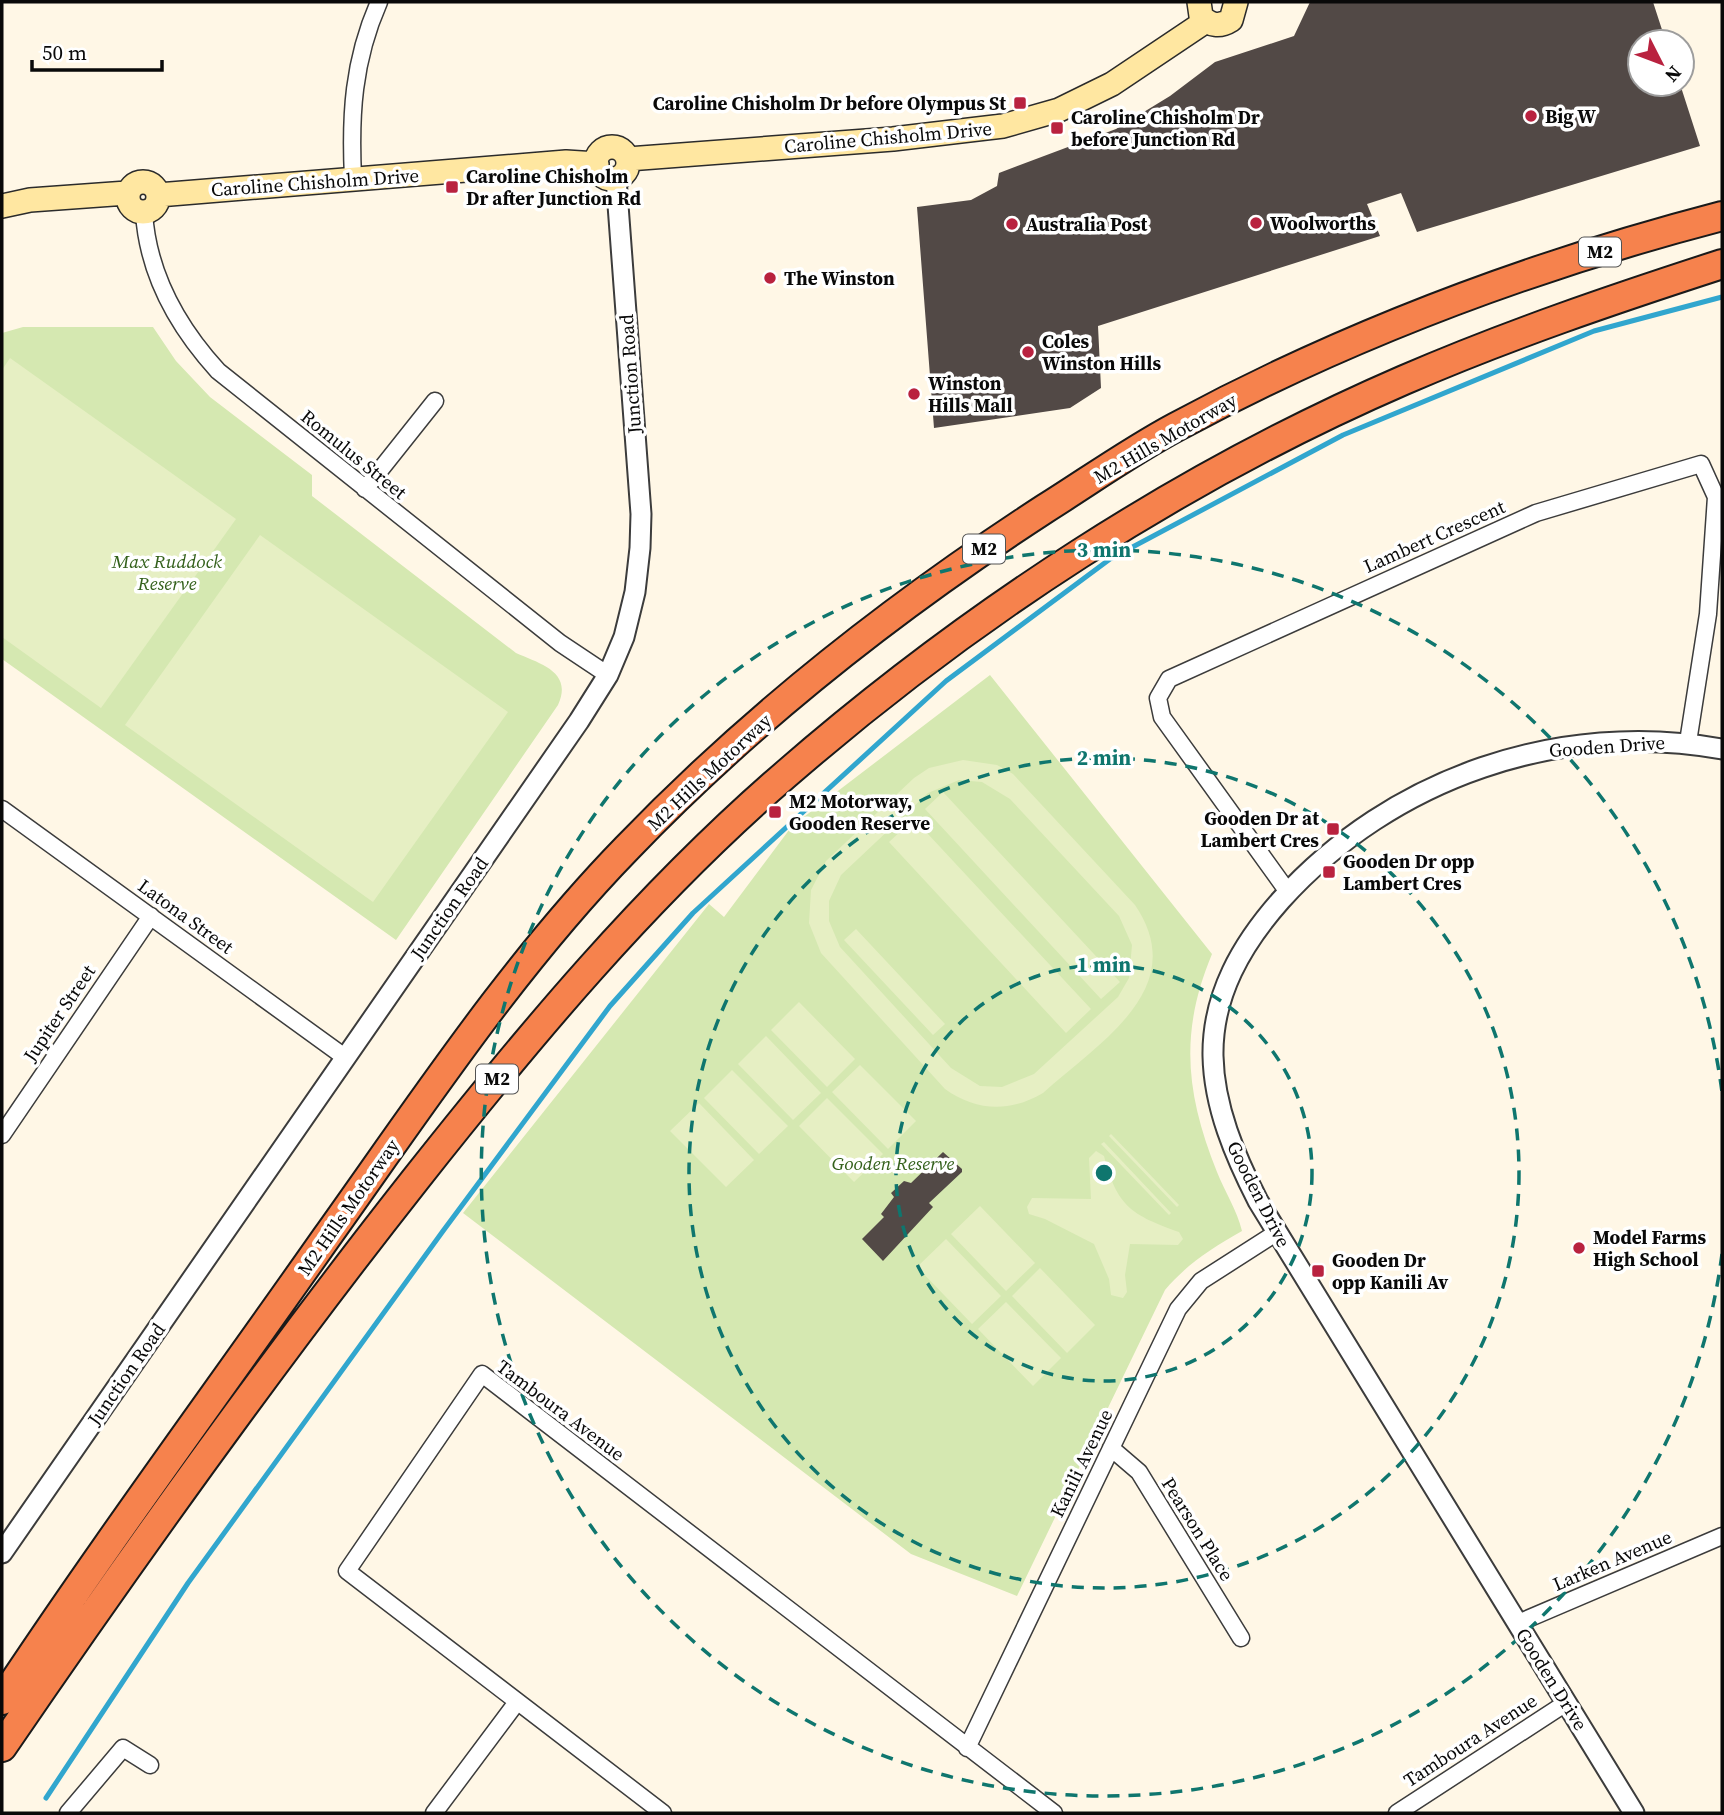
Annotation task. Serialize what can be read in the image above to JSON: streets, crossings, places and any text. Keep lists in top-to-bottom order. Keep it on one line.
{"streets":{"highway":["M2","M2 Hills Motorway"],"main road":["Caroline Chisholm Drive"],"street":["Junction Road","Romulus Street","Lambert Crescent","Gooden Drive","Latona Street","Jupiter Street","Tamboura Avenue","Kanili Avenue","Pearson Place","Larken Avenue"]},"crossings":[["Caroline Chisholm Drive","Junction Road"],["Caroline Chisholm Drive","Romulus Street"],["Junction Road","Romulus Street"],["Junction Road","Latona Street"],["Lambert Crescent","Gooden Drive"],["Gooden Drive","Tamboura Avenue"],["Gooden Drive","Kanili Avenue"],["Gooden Drive","Larken Avenue"],["Latona Street","Jupiter Street"],["Tamboura Avenue","Kanili Avenue"],["Kanili Avenue","Pearson Place"]],"parks":["Max Ruddock Reserve","Gooden Reserve"],"places":{"transit":["Caroline Chisholm Dr before Olympus St","Caroline Chisholm Dr before Junction Rd","Caroline Chisholm Dr after Junction Rd","M2 Motorway, Gooden Reserve","Gooden Dr at Lambert Cres","Gooden Dr opp Lambert Cres","Gooden Dr opp Kanili Av"],"other":["Big W","Woolworths","Australia Post","The Winston","Coles Winston Hills","Winston Hills Mall","Model Farms High School"]},"scale_bar":"50 m","north":"bottom right","rings":["3 min","2 min","1 min"]}
